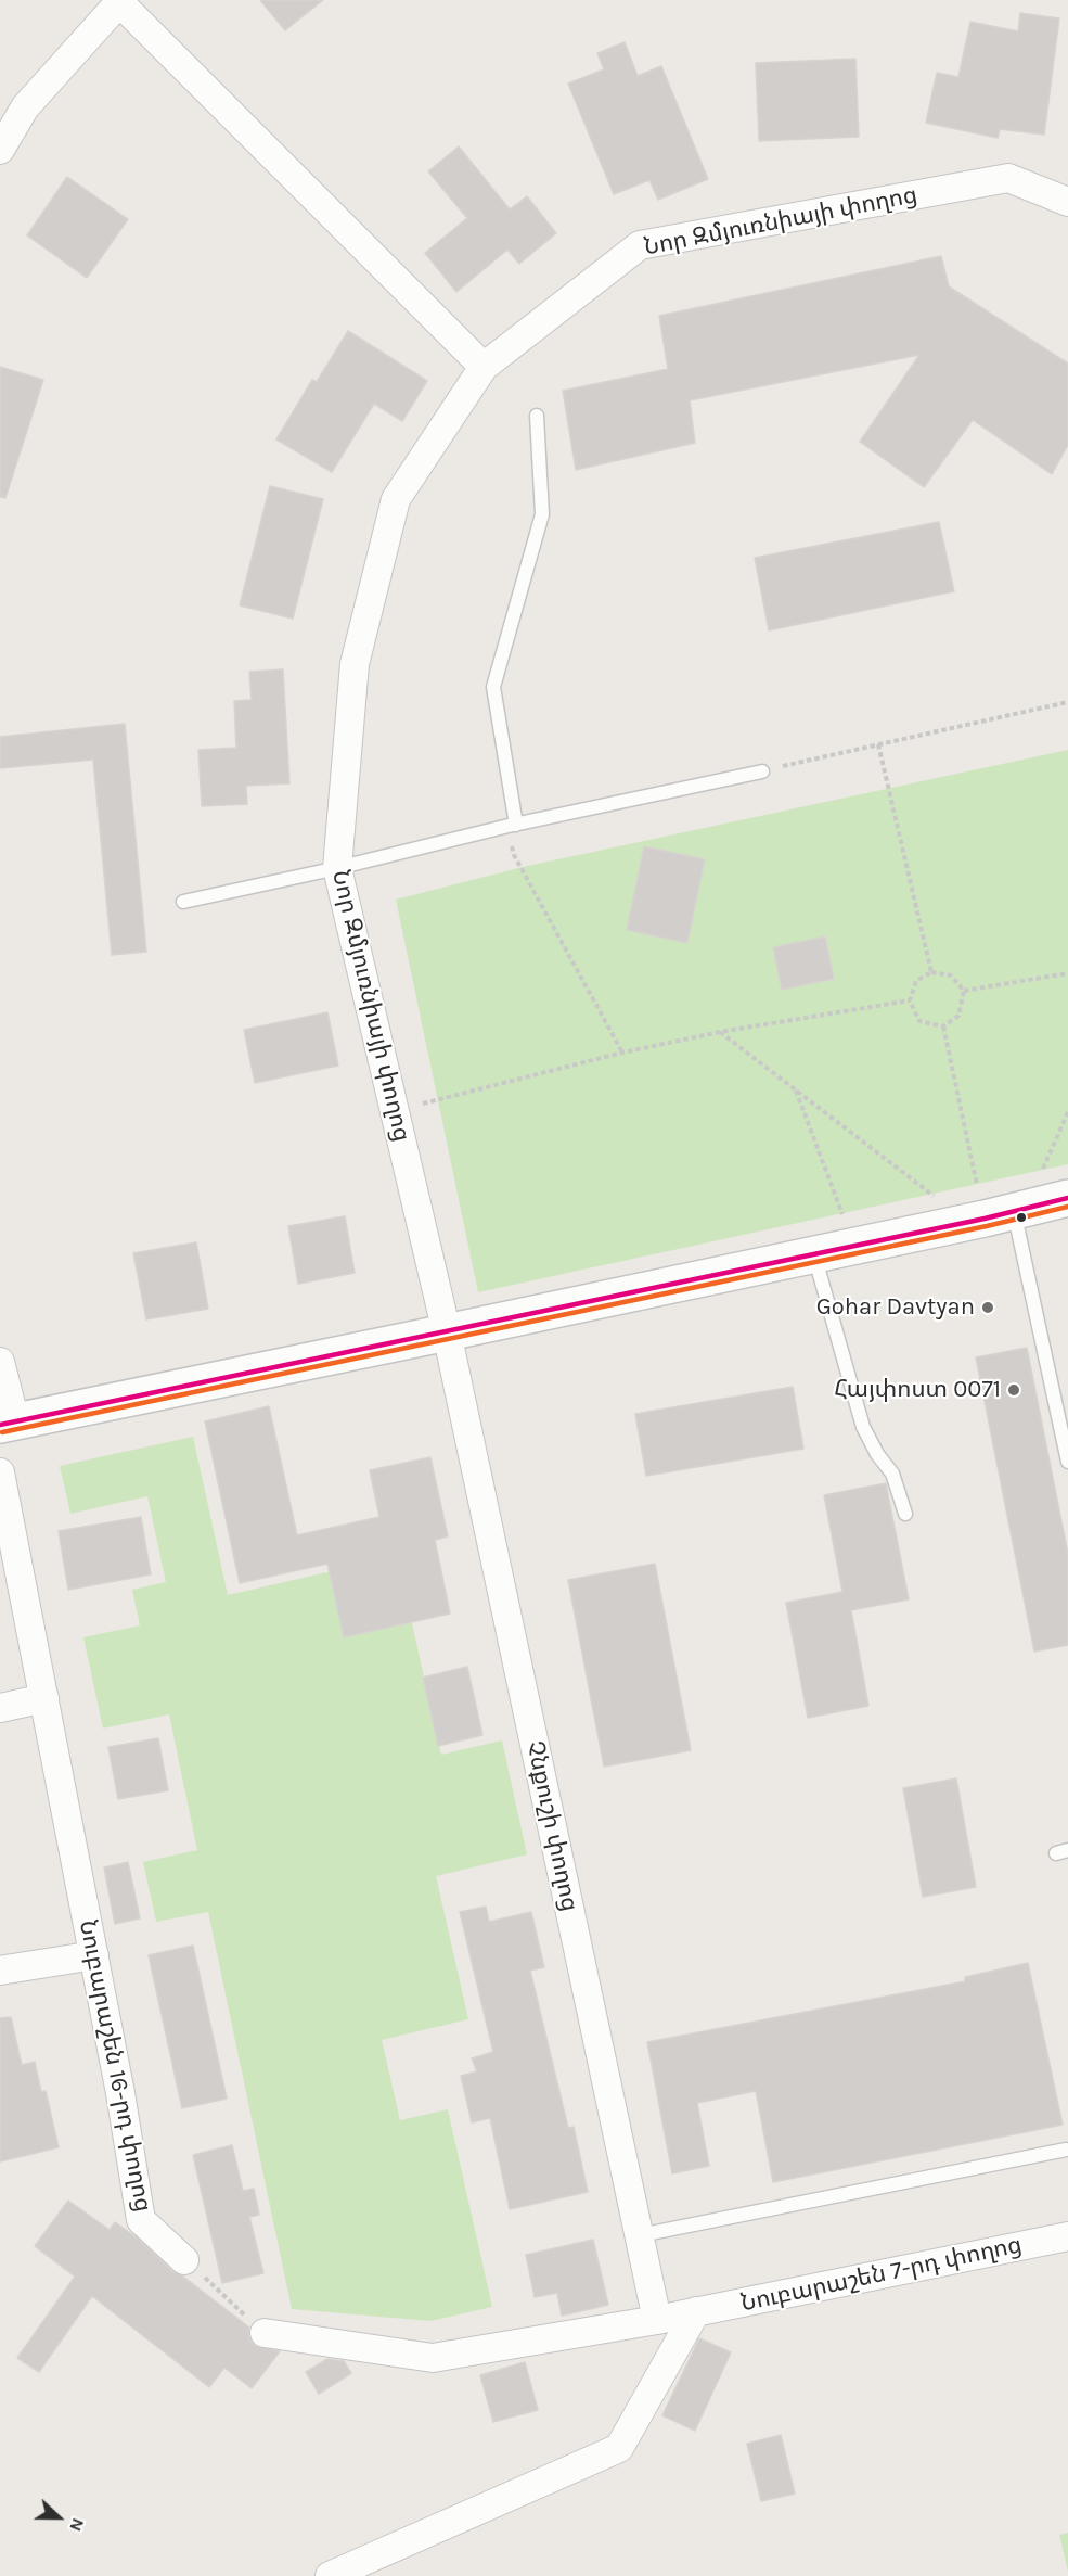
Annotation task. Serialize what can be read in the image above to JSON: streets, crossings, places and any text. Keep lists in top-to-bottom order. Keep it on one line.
{"streets":{"street":["Նոր Զմյուռնիայի փողոց","Չնքուշի փողոց","Նուբարաշեն 16-րդ փողոց","Նուբարաշեն 7-րդ փողոց"]},"crossings":[["Նոր Զմյուռնիայի փողոց","Չնքուշի փողոց"]],"places":["Gohar Davtyan","Հայփոստ 0071"],"north":"right"}
